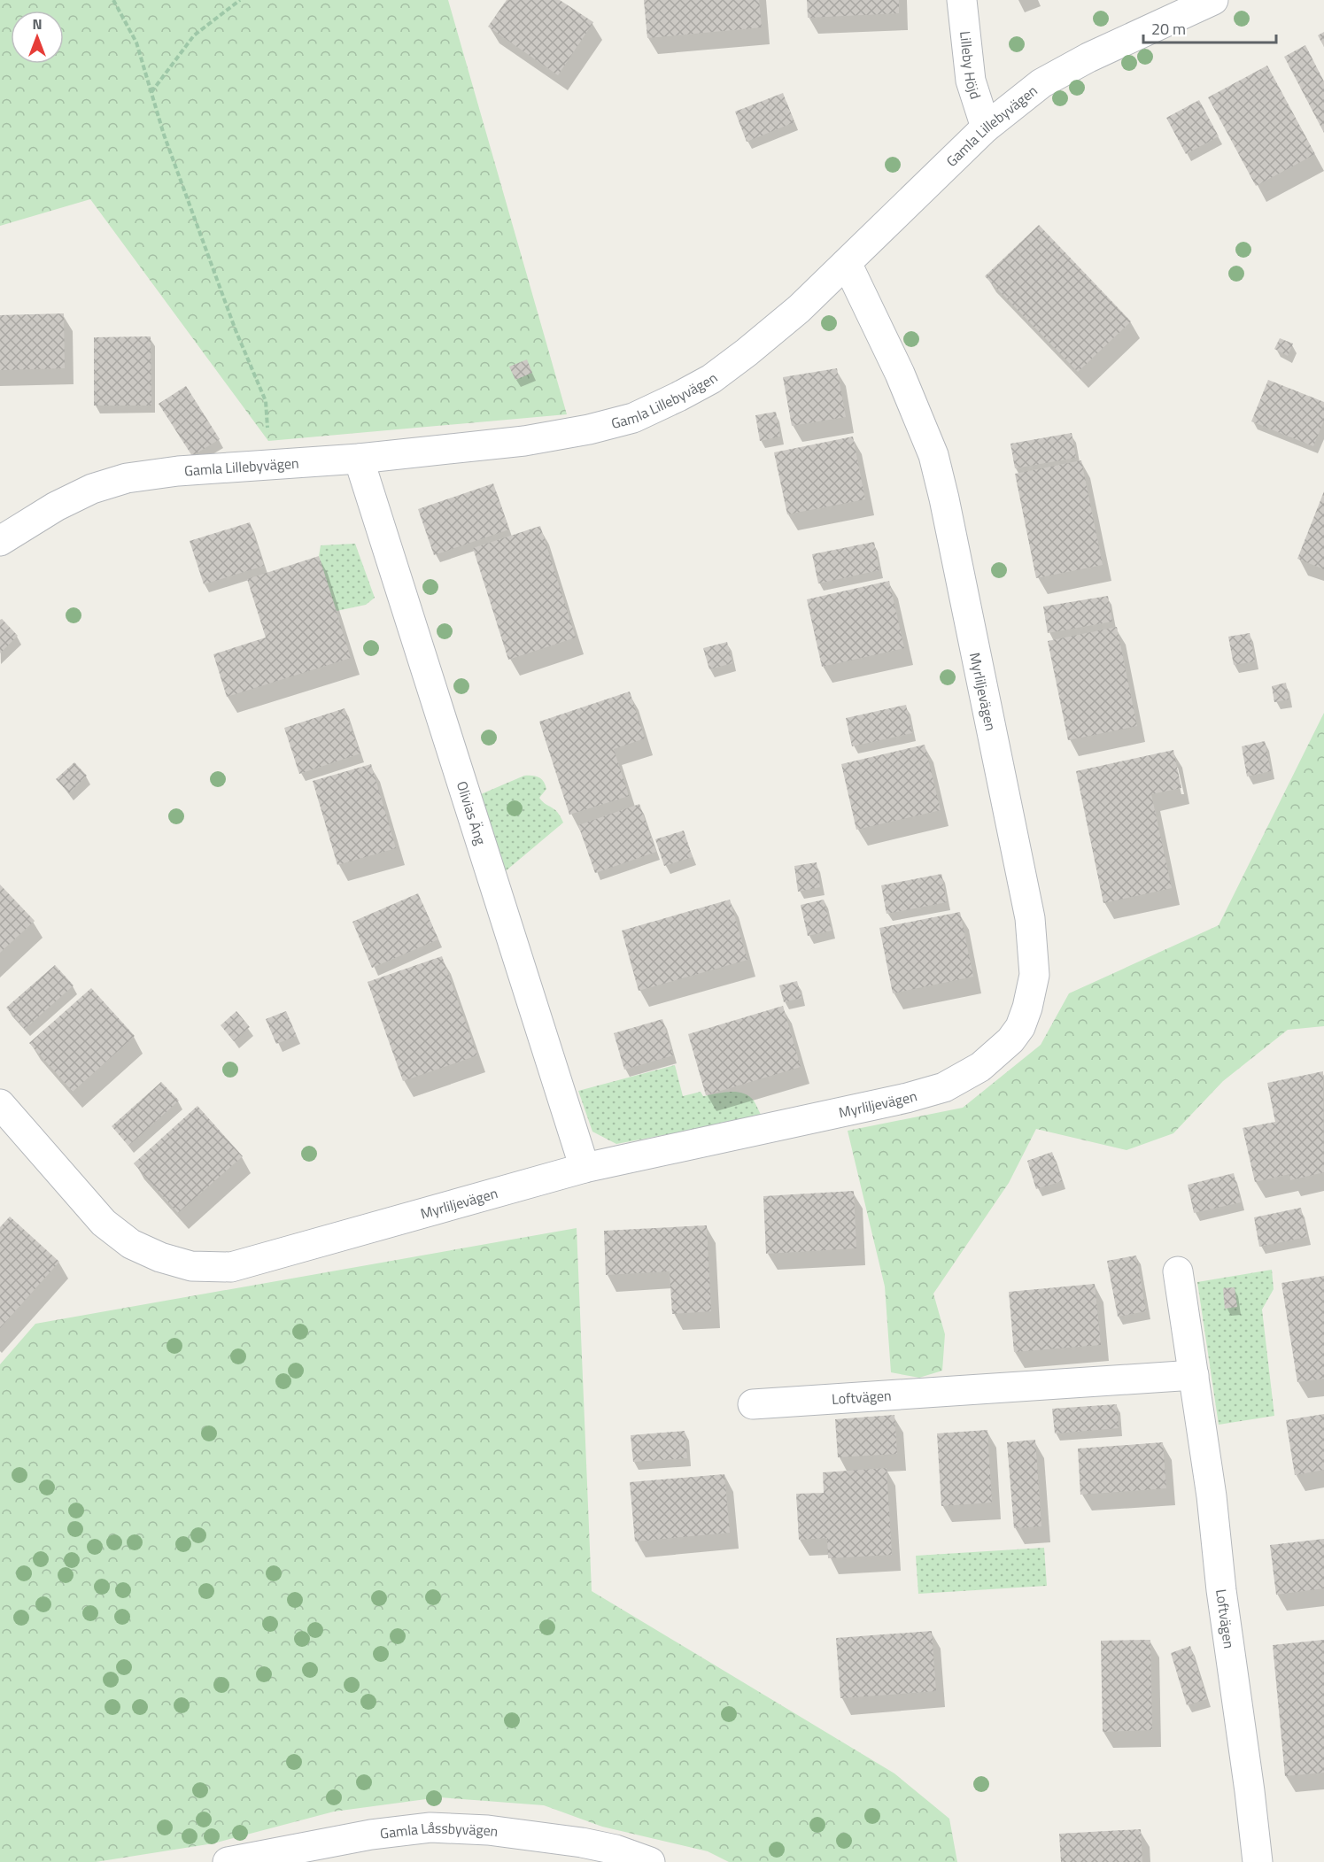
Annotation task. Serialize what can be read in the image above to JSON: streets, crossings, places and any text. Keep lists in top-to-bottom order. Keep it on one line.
{"streets":{"street":["Lilleby Höjd","Gamla Lillebyvägen","Myrliljevägen","Olivias Äng","Loftvägen","Gamla Låssbyvägen"]},"crossings":[["Lilleby Höjd","Gamla Lillebyvägen"],["Gamla Lillebyvägen","Myrliljevägen"],["Gamla Lillebyvägen","Olivias Äng"],["Myrliljevägen","Olivias Äng"]],"scale_bar":"20 m","north":"top"}
